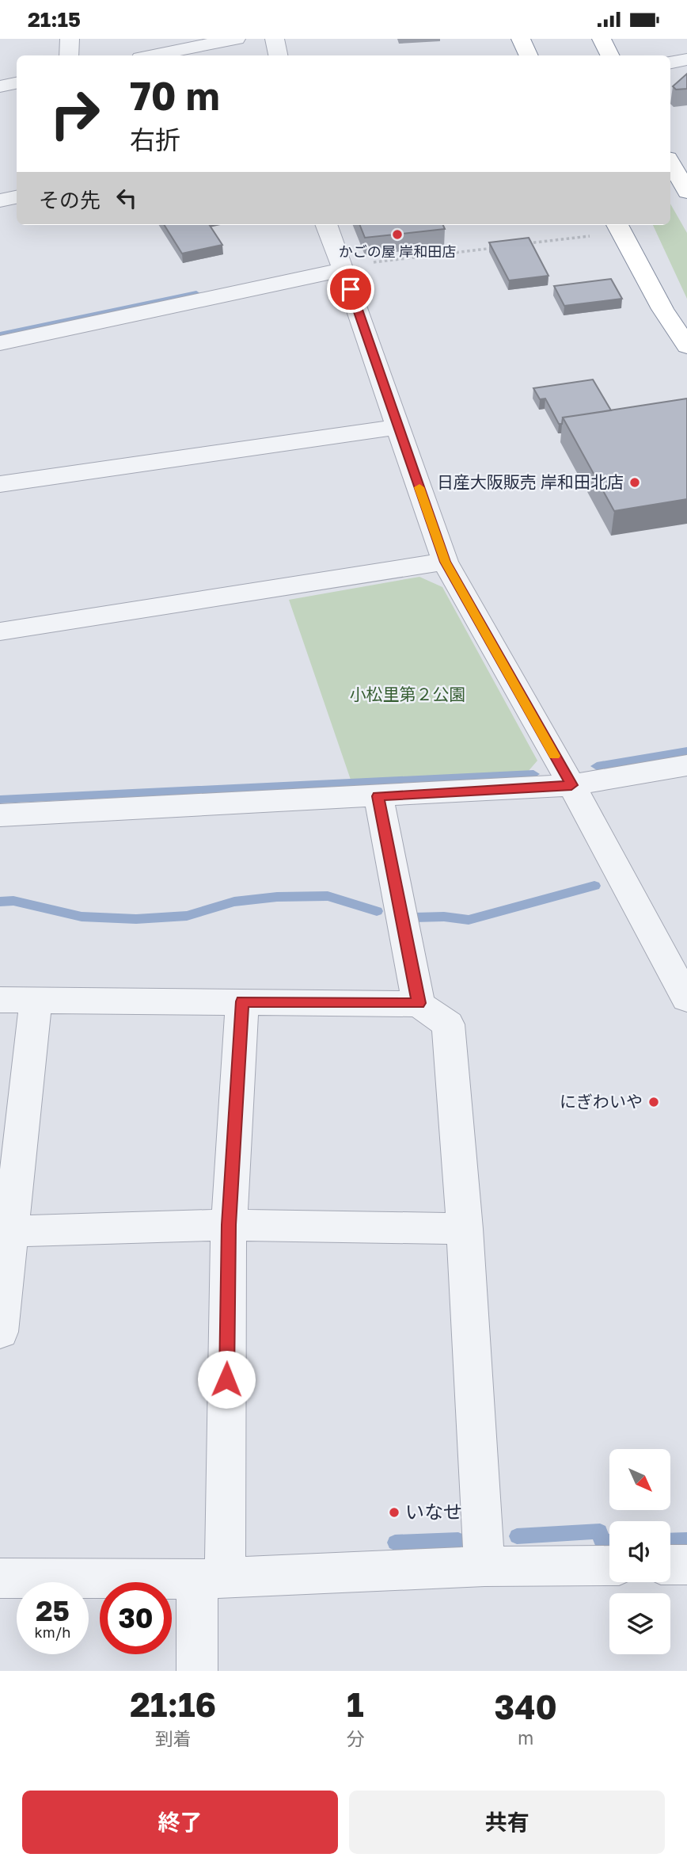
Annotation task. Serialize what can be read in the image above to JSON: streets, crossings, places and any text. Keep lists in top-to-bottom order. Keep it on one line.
{"parks":["小松里第２公園"],"places":["かごの屋 岸和田店","日産大阪販売 岸和田北店","にぎわいや","いなせ"],"north":"bottom right","page":{"status":"21:15","turn":["70 m","右折"],"then":"その先","speed":"25 km/h","limit":"30","eta":["21:16","到着","1","分","340","m"],"buttons":["終了","共有"]}}
